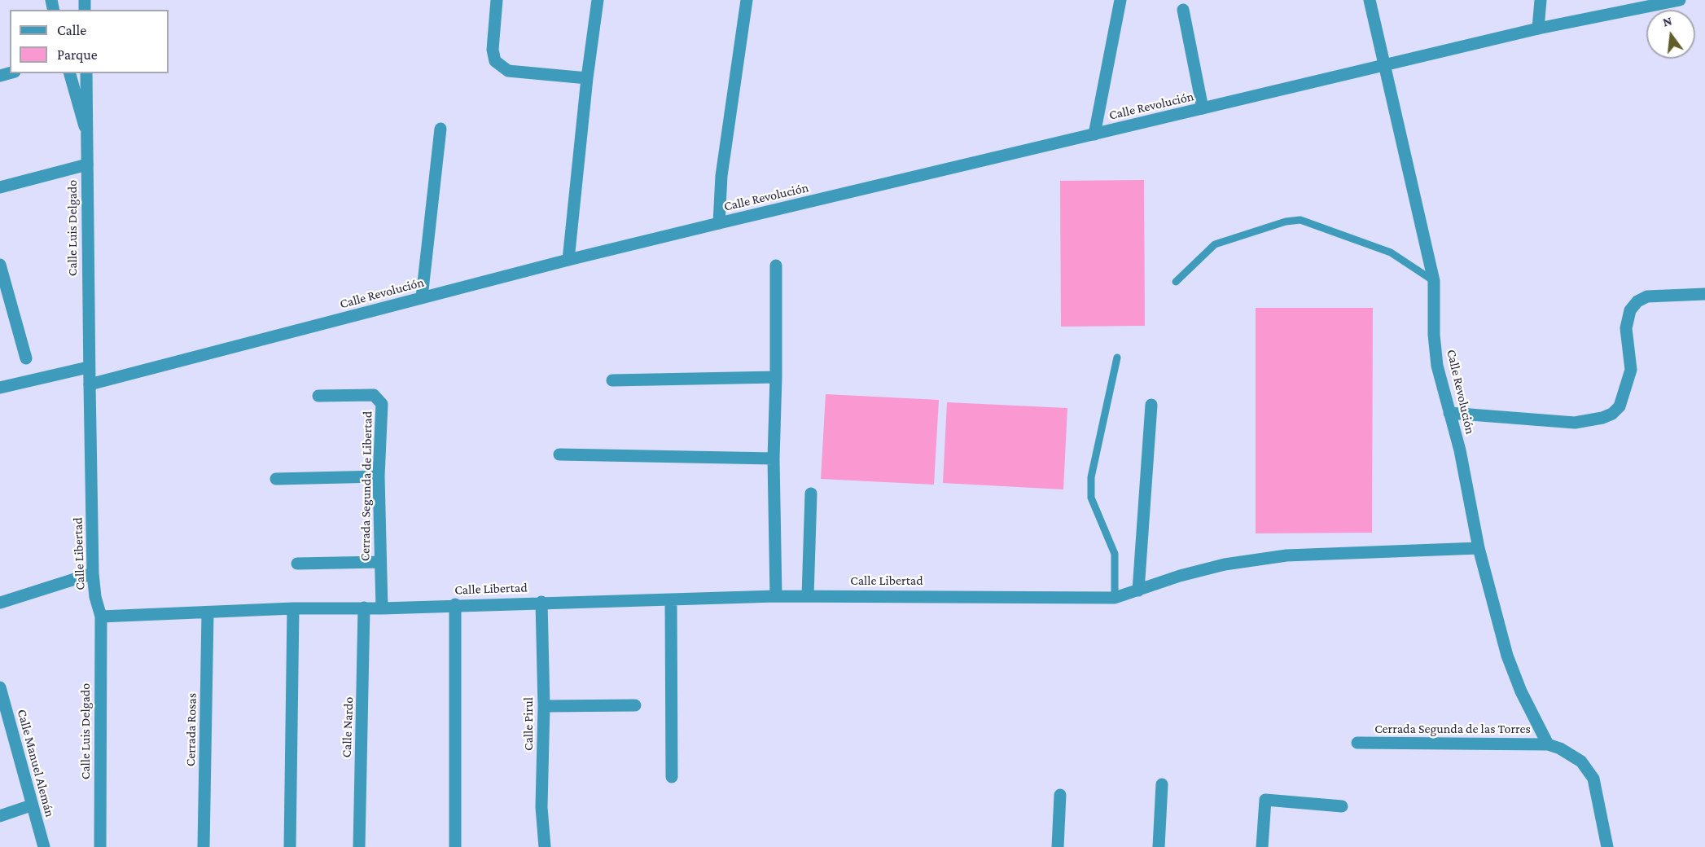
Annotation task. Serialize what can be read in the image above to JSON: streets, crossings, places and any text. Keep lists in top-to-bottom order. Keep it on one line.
{"streets":{"street":["Calle Revolución","Calle Luis Delgado","Cerrada Segunda de Libertad","Calle Libertad","Calle Pirul","Calle Nardo","Cerrada Segunda de las Torres","Cerrada Rosas","Calle Manuel Alemán"]},"crossings":[["Calle Revolución","Calle Luis Delgado"],["Calle Revolución","Calle Libertad"],["Calle Revolución","Cerrada Segunda de las Torres"],["Calle Luis Delgado","Calle Libertad"],["Cerrada Segunda de Libertad","Calle Libertad"],["Calle Libertad","Calle Pirul"],["Calle Libertad","Calle Nardo"],["Calle Libertad","Cerrada Rosas"]],"legend":["Calle","Parque"],"north":"top"}
